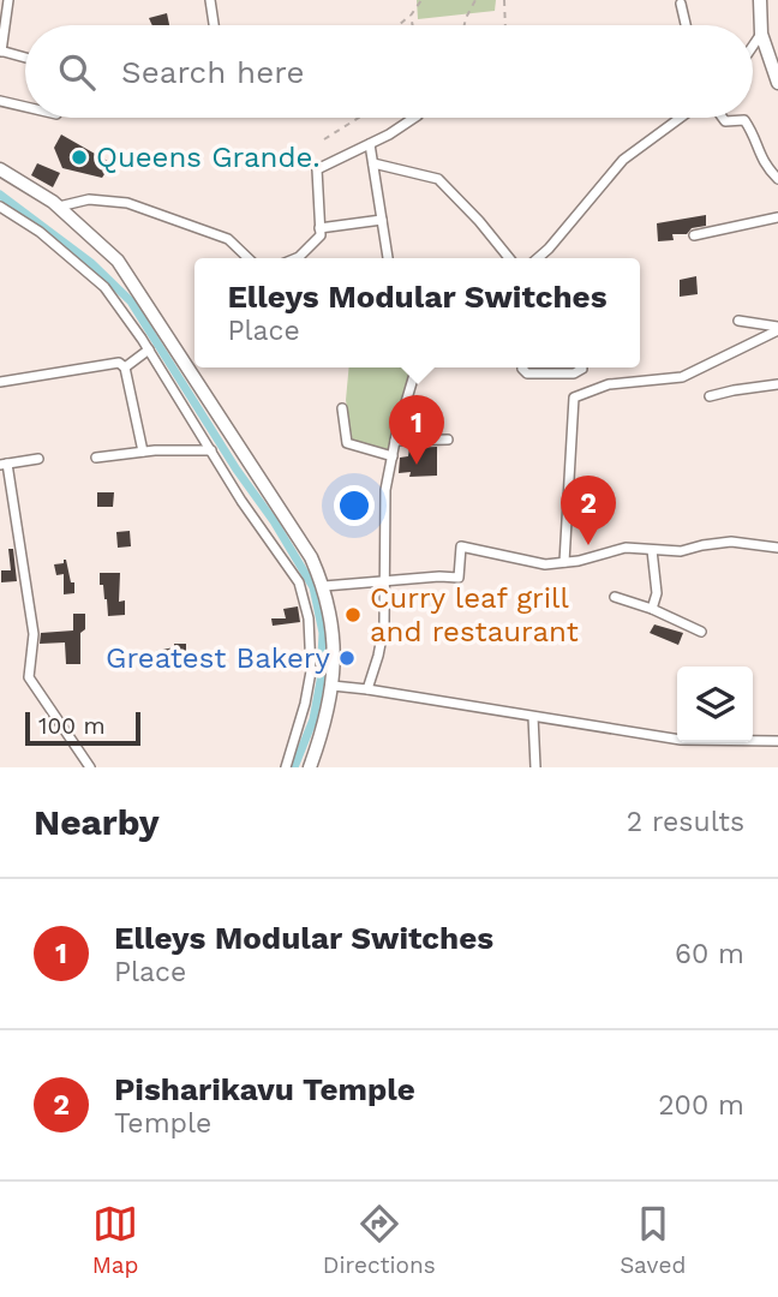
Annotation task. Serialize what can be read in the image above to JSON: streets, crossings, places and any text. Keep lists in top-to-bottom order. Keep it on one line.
{"places":["Queens Grande.","Curry leaf grill and restaurant","Greatest Bakery"],"scale_bar":"100 m","page":{"search":"Search here","popup":["Elleys Modular Switches","Place"],"pins":["1","2"],"scale":"100 m","heading":["Nearby","2 results"],"list":[{"mark":"1","name":"Elleys Modular Switches","note":"Place","value":"60 m"},{"mark":"2","name":"Pisharikavu Temple","note":"Temple","value":"200 m"}],"nav":["Map","Directions","Saved"]}}
